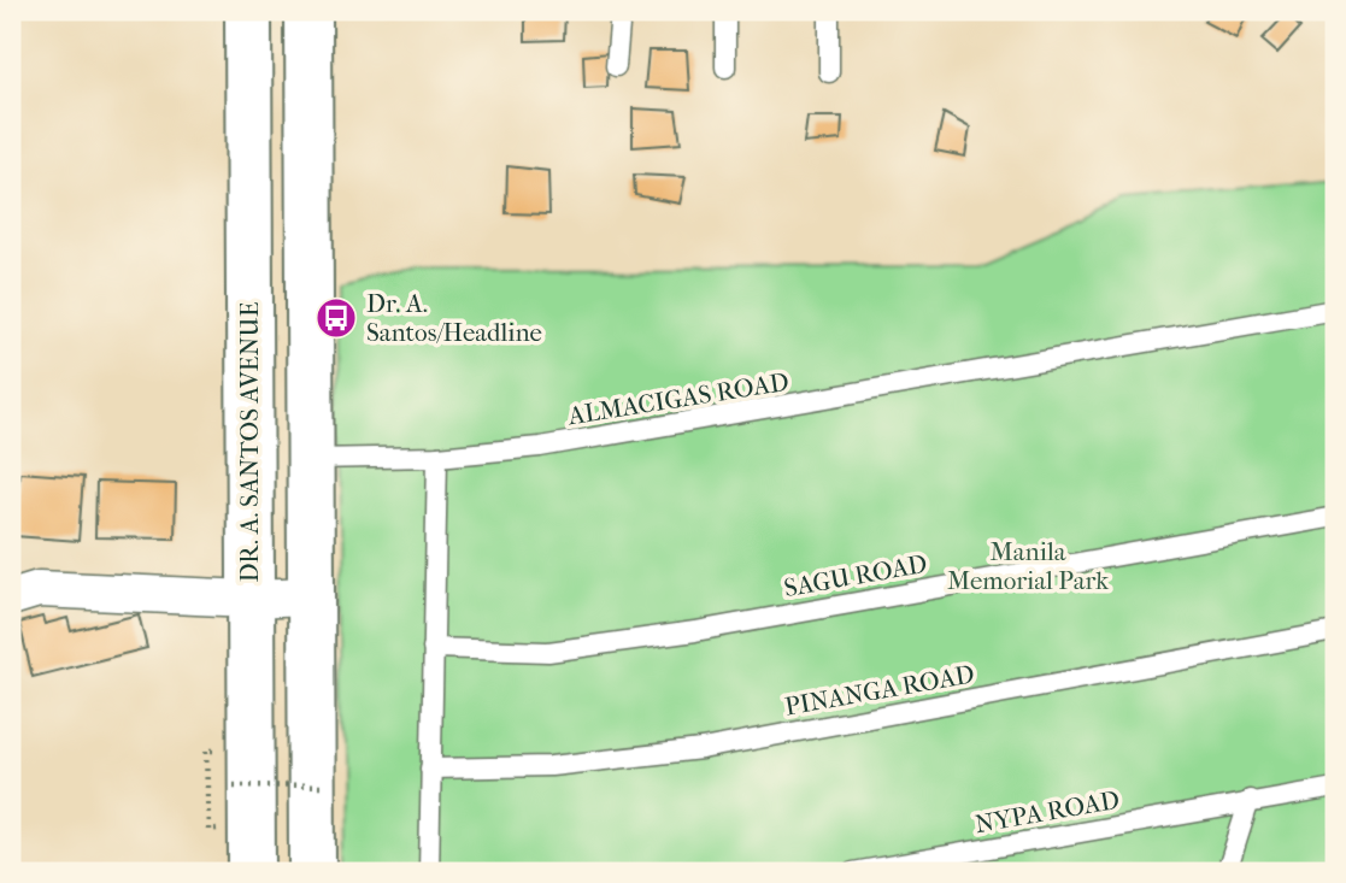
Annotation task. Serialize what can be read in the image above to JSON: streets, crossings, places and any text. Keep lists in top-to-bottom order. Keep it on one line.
{"streets":{"main road":["DR. A. SANTOS AVENUE"],"lane":["ALMACIGAS ROAD","SAGU ROAD","PINANGA ROAD","NYPA ROAD"]},"parks":["Manila Memorial Park"],"places":{"bus stop":["Dr. A. Santos/Headline"]}}
